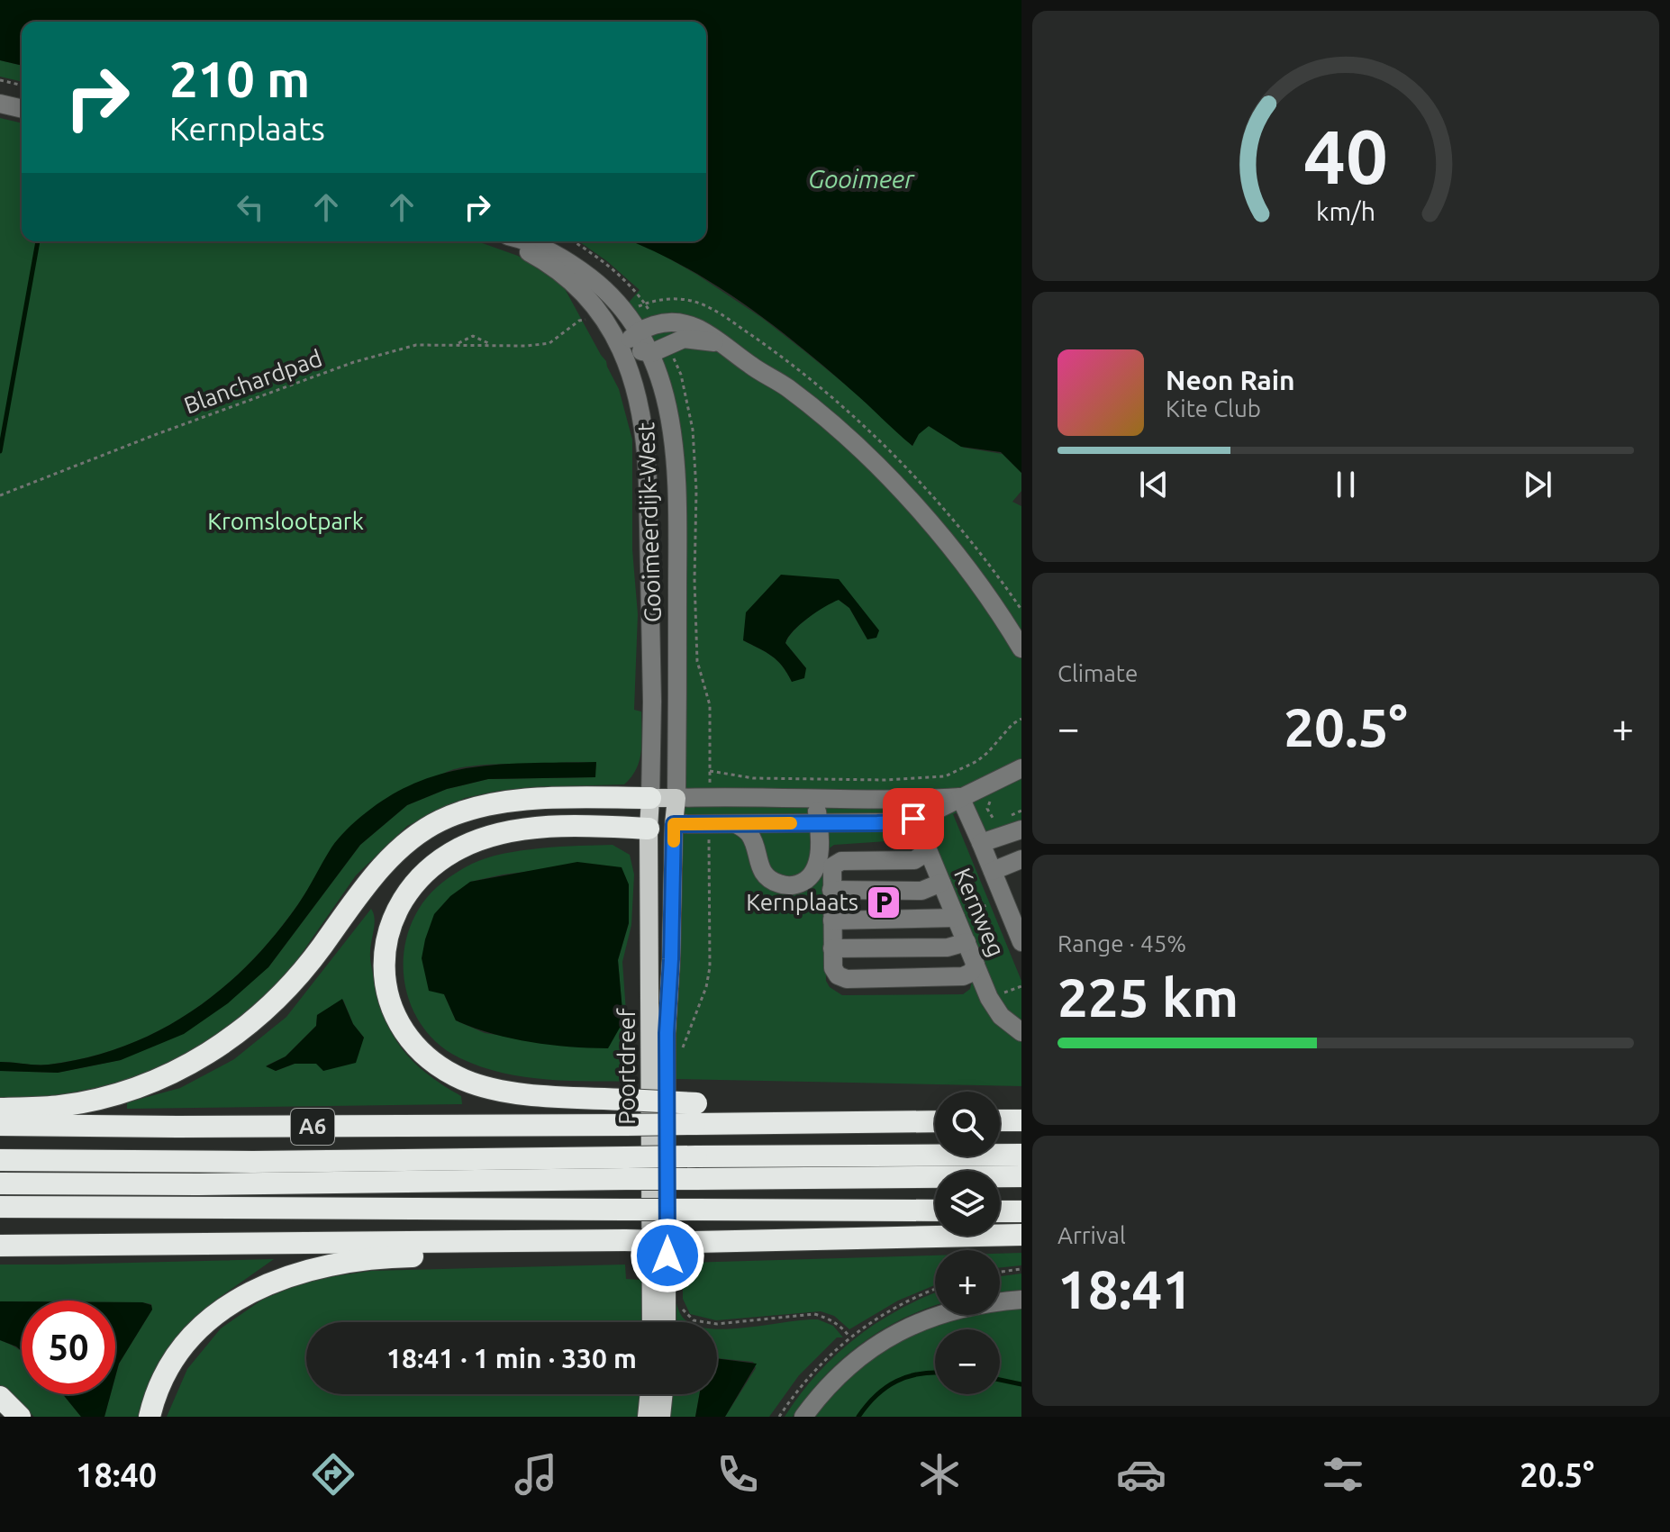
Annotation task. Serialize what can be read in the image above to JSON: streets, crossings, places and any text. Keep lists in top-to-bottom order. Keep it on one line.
{"streets":{"highway":["A6"],"main road":["Poortdreef"],"street":["Gooimeerdijk-West","Kernweg"],"path":["Blanchardpad"]},"crossings":[["Blanchardpad","Gooimeerdijk-West"],["Gooimeerdijk-West","Poortdreef"],["Poortdreef","A6"]],"water":["Gooimeer"],"parks":["Kromslootpark"],"places":{"parking":["Kernplaats"]},"page":{"turn":["210 m","Kernplaats"],"song":["Neon Rain","Kite Club"],"tile":["Climate",["Range · 45%","225 km"],["Arrival","18:41"]],"heat":["−","20.5°","+"],"map_buttons":["+","−"],"limit":"50","trip":"18:41 · 1 min · 330 m","tabs":["18:40","20.5°"],"gauge":["40","km/h"]}}
